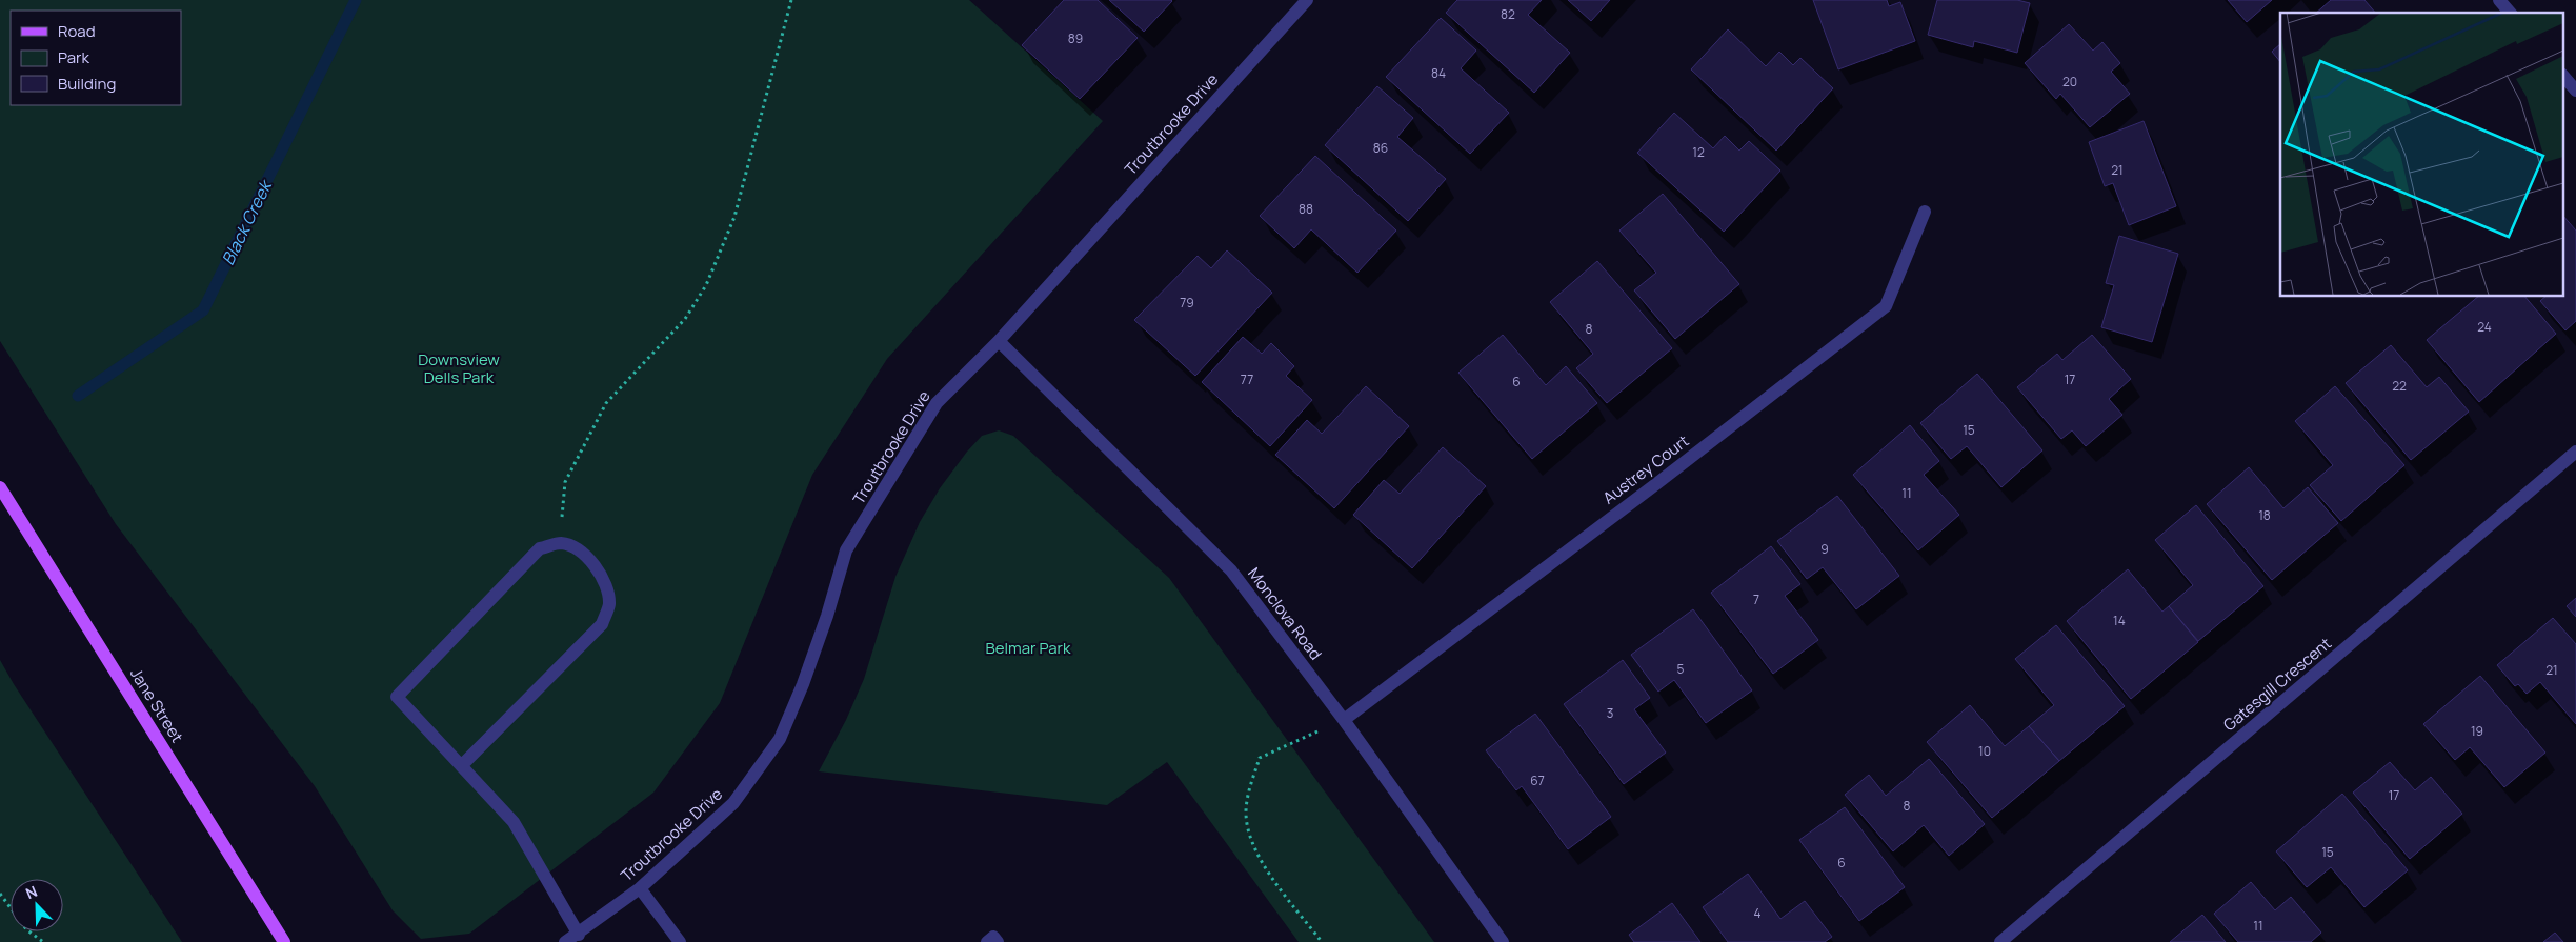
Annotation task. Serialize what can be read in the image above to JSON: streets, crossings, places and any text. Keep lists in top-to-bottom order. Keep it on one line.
{"streets":{"main road":["Jane Street"],"street":["Troutbrooke Drive","Austrey Court","Monclova Road","Gatesgill Crescent"]},"crossings":[["Troutbrooke Drive","Monclova Road"],["Austrey Court","Monclova Road"]],"water":["Black Creek"],"parks":["Downsview Dells Park","Belmar Park"],"house_numbers":["82","89","84","20","86","12","21","88","79","24","8","77","17","6","22","15","11","18","9","7","14","5","21","3","19","10","67","17","8","15","6","4","11"],"legend":["Road","Park","Building"],"north":"top left"}
